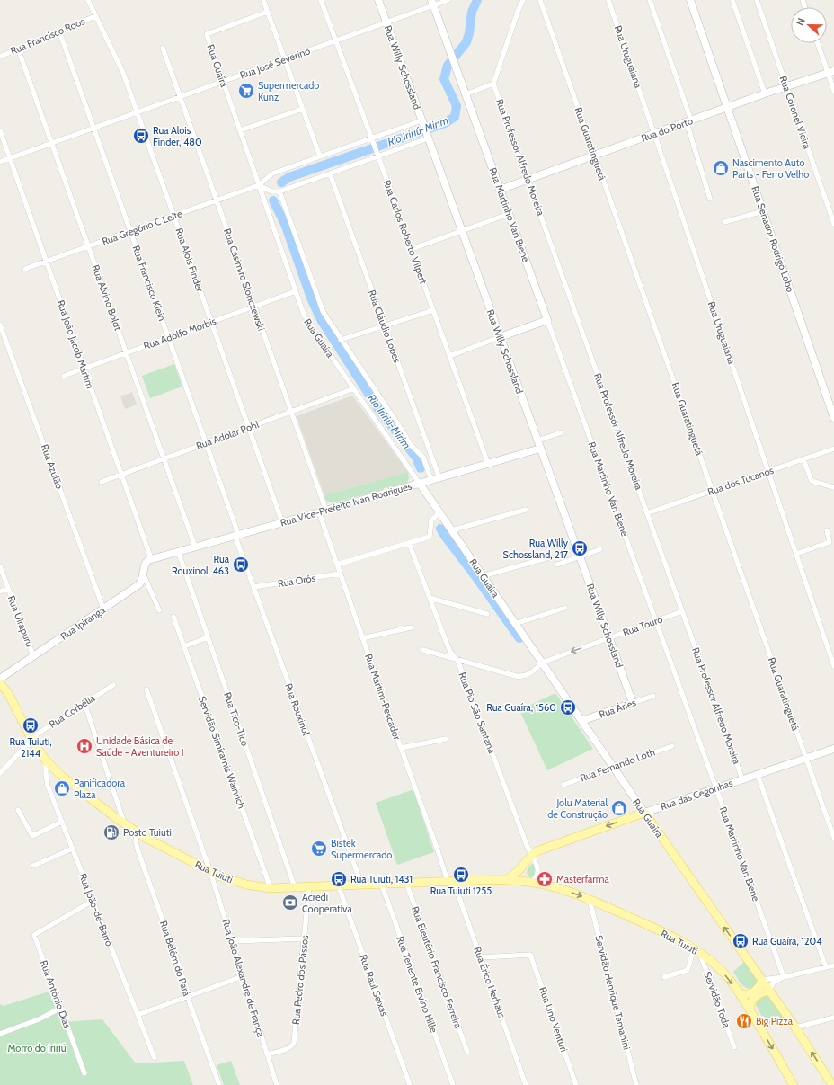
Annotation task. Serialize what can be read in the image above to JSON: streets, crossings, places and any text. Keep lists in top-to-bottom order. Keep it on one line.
{"streets":{"main road":["Rua Guaíra","Rua das Cegonhas","Rua Tuiuti"],"street":["Rua Francisco Roos","Rua Uruguaiana","Rua José Severino","Rua Willy Schossland","Rua Coronel Vieira","Rua do Porto","Rua Guaratinguetá","Rua Professor Alfredo Moreira","Rua Martinho Van Biene","Rua Gregório C Leite","Rua Carlos Roberto Vilpert","Rua Senador Rodrigo Lobo","Rua Alois Finder","Rua Casimiro Slonczewski","Rua Francisco Klein","Rua Alvino Boldt","Rua Cláudio Lopes","Rua Adolfo Morbis","Rua João Jacob Martim","Rua Adolar Pohl","Rua Azulão","Rua dos Tucanos","Rua Vice-Prefeito Ivan Rodrigues","Rua Orós","Rua Uirapuru","Rua Ipiranga","Rua Touro","Rua Martim-Pescador","Rua Áries","Rua Rouxinol","Rua Corbélia","Rua Pio São Santana","Rua Tico-Tico","Servidão Simíramis Wainrich","Rua Fernando Loth","Rua João-de-Barro","Rua Belém do Pará","Rua Eleutério Francisco Ferreira","Rua João Alexandre de França","Rua Pedro dos Passos","Rua Érico Herhaus","Rua Tenente Ervino Hille","Rua Raul Seixas","Servidão Henrique Tamanini","Rua Antônio Dias","Servidão Toda","Rua Lino Venturi"]},"crossings":[["Rua Francisco Roos","Rua Alois Finder"],["Rua Francisco Roos","Rua Francisco Klein"],["Rua Francisco Roos","Rua Alvino Boldt"],["Rua Uruguaiana","Rua do Porto"],["Rua Uruguaiana","Rua dos Tucanos"],["Rua José Severino","Rua Guaíra"],["Rua José Severino","Rua Willy Schossland"],["Rua José Severino","Rua Martinho Van Biene"],["Rua José Severino","Rua Carlos Roberto Vilpert"],["Rua José Severino","Rua Alois Finder"],["Rua José Severino","Rua Casimiro Slonczewski"],["Rua José Severino","Rua Francisco Klein"],["Rua José Severino","Rua Alvino Boldt"],["Rua José Severino","Rua João Jacob Martim"],["Rua Guaíra","Rua Gregório C Leite"],["Rua Guaíra","Rua Adolfo Morbis"],["Rua Guaíra","Rua Adolar Pohl"],["Rua Guaíra","Rua Vice-Prefeito Ivan Rodrigues"],["Rua Guaíra","Rua Touro"],["Rua Guaíra","Rua Áries"],["Rua Guaíra","Rua Fernando Loth"],["Rua Guaíra","Rua das Cegonhas"],["Rua Willy Schossland","Rua Gregório C Leite"],["Rua Willy Schossland","Rua Vice-Prefeito Ivan Rodrigues"],["Rua Willy Schossland","Rua Touro"],["Rua Willy Schossland","Rua Áries"],["Rua Coronel Vieira","Rua do Porto"],["Rua do Porto","Rua Guaratinguetá"],["Rua do Porto","Rua Professor Alfredo Moreira"],["Rua do Porto","Rua Martinho Van Biene"],["Rua do Porto","Rua Senador Rodrigo Lobo"],["Rua Guaratinguetá","Rua dos Tucanos"],["Rua Guaratinguetá","Rua das Cegonhas"],["Rua Professor Alfredo Moreira","Rua dos Tucanos"],["Rua Professor Alfredo Moreira","Rua Touro"],["Rua Professor Alfredo Moreira","Rua das Cegonhas"],["Rua Martinho Van Biene","Rua Touro"],["Rua Martinho Van Biene","Rua das Cegonhas"],["Rua Gregório C Leite","Rua Carlos Roberto Vilpert"],["Rua Gregório C Leite","Rua Alois Finder"],["Rua Gregório C Leite","Rua Casimiro Slonczewski"],["Rua Gregório C Leite","Rua Francisco Klein"],["Rua Gregório C Leite","Rua Alvino Boldt"],["Rua Gregório C Leite","Rua João Jacob Martim"],["Rua Carlos Roberto Vilpert","Rua Vice-Prefeito Ivan Rodrigues"],["Rua Alois Finder","Rua Adolfo Morbis"],["Rua Alois Finder","Rua Adolar Pohl"],["Rua Alois Finder","Rua Vice-Prefeito Ivan Rodrigues"],["Rua Casimiro Slonczewski","Rua Adolfo Morbis"],["Rua Casimiro Slonczewski","Rua Adolar Pohl"],["Rua Casimiro Slonczewski","Rua Vice-Prefeito Ivan Rodrigues"],["Rua Casimiro Slonczewski","Rua Martim-Pescador"],["Rua Francisco Klein","Rua Adolfo Morbis"],["Rua Francisco Klein","Rua Adolar Pohl"],["Rua Francisco Klein","Rua Vice-Prefeito Ivan Rodrigues"],["Rua Francisco Klein","Rua Rouxinol"],["Rua Alvino Boldt","Rua Adolfo Morbis"],["Rua Alvino Boldt","Rua Adolar Pohl"],["Rua Alvino Boldt","Rua Vice-Prefeito Ivan Rodrigues"],["Rua Cláudio Lopes","Rua Vice-Prefeito Ivan Rodrigues"],["Rua Adolfo Morbis","Rua João Jacob Martim"],["Rua João Jacob Martim","Rua Adolar Pohl"],["Rua João Jacob Martim","Rua Vice-Prefeito Ivan Rodrigues"],["Rua João Jacob Martim","Rua Ipiranga"],["Rua Azulão","Rua Ipiranga"],["Rua Vice-Prefeito Ivan Rodrigues","Rua Ipiranga"],["Rua Vice-Prefeito Ivan Rodrigues","Rua Martim-Pescador"],["Rua Vice-Prefeito Ivan Rodrigues","Rua Rouxinol"],["Rua Vice-Prefeito Ivan Rodrigues","Rua Tico-Tico"],["Rua Orós","Rua Martim-Pescador"],["Rua Orós","Rua Rouxinol"],["Rua Uirapuru","Rua Ipiranga"],["Rua Martim-Pescador","Rua Tuiuti"],["Rua Martim-Pescador","Rua Érico Herhaus"],["Rua Rouxinol","Rua Tuiuti"],["Rua Corbélia","Rua Tuiuti"],["Rua Pio São Santana","Rua das Cegonhas"],["Rua Pio São Santana","Rua Tuiuti"],["Rua Tico-Tico","Rua Tuiuti"],["Servidão Simíramis Wainrich","Rua Tuiuti"],["Rua Tuiuti","Rua João-de-Barro"],["Rua Tuiuti","Rua Belém do Pará"],["Rua Tuiuti","Rua Eleutério Francisco Ferreira"],["Rua Tuiuti","Rua João Alexandre de França"],["Rua Tuiuti","Rua Pedro dos Passos"],["Rua Tuiuti","Rua Érico Herhaus"],["Rua Tuiuti","Rua Tenente Ervino Hille"],["Rua Tuiuti","Rua Raul Seixas"],["Rua Tuiuti","Servidão Henrique Tamanini"],["Rua Tuiuti","Servidão Toda"],["Rua João-de-Barro","Rua Antônio Dias"],["Rua João Alexandre de França","Rua Pedro dos Passos"],["Rua Érico Herhaus","Rua Lino Venturi"]],"one_way":["Rua das Cegonhas"],"water":["Rio Iririú-Mirim"],"parks":["Morro do Iririú"],"places":{"supermarket":["Supermercado Kunz","Bistek Supermercado"],"bus stop":["Rua Alois Finder, 480","Rua Willy Schossland, 217","Rua Rouxinol, 463","Rua Guaíra, 1560","Rua Tuiuti, 2144","Rua Tuiuti 1255","Rua Tuiuti, 1431","Rua Guaíra, 1204"],"shop":["Nascimento Auto Parts - Ferro Velho","Panificadora Plaza","Jolu Material de Construção"],"hospital":["Unidade Básica de Saúde - Aventureiro I"],"fuel station":["Posto Tuiuti"],"pharmacy":["Masterfarma"],"bank":["Acredi Cooperativa"],"restaurant":["Big Pizza"]},"north":"left"}
